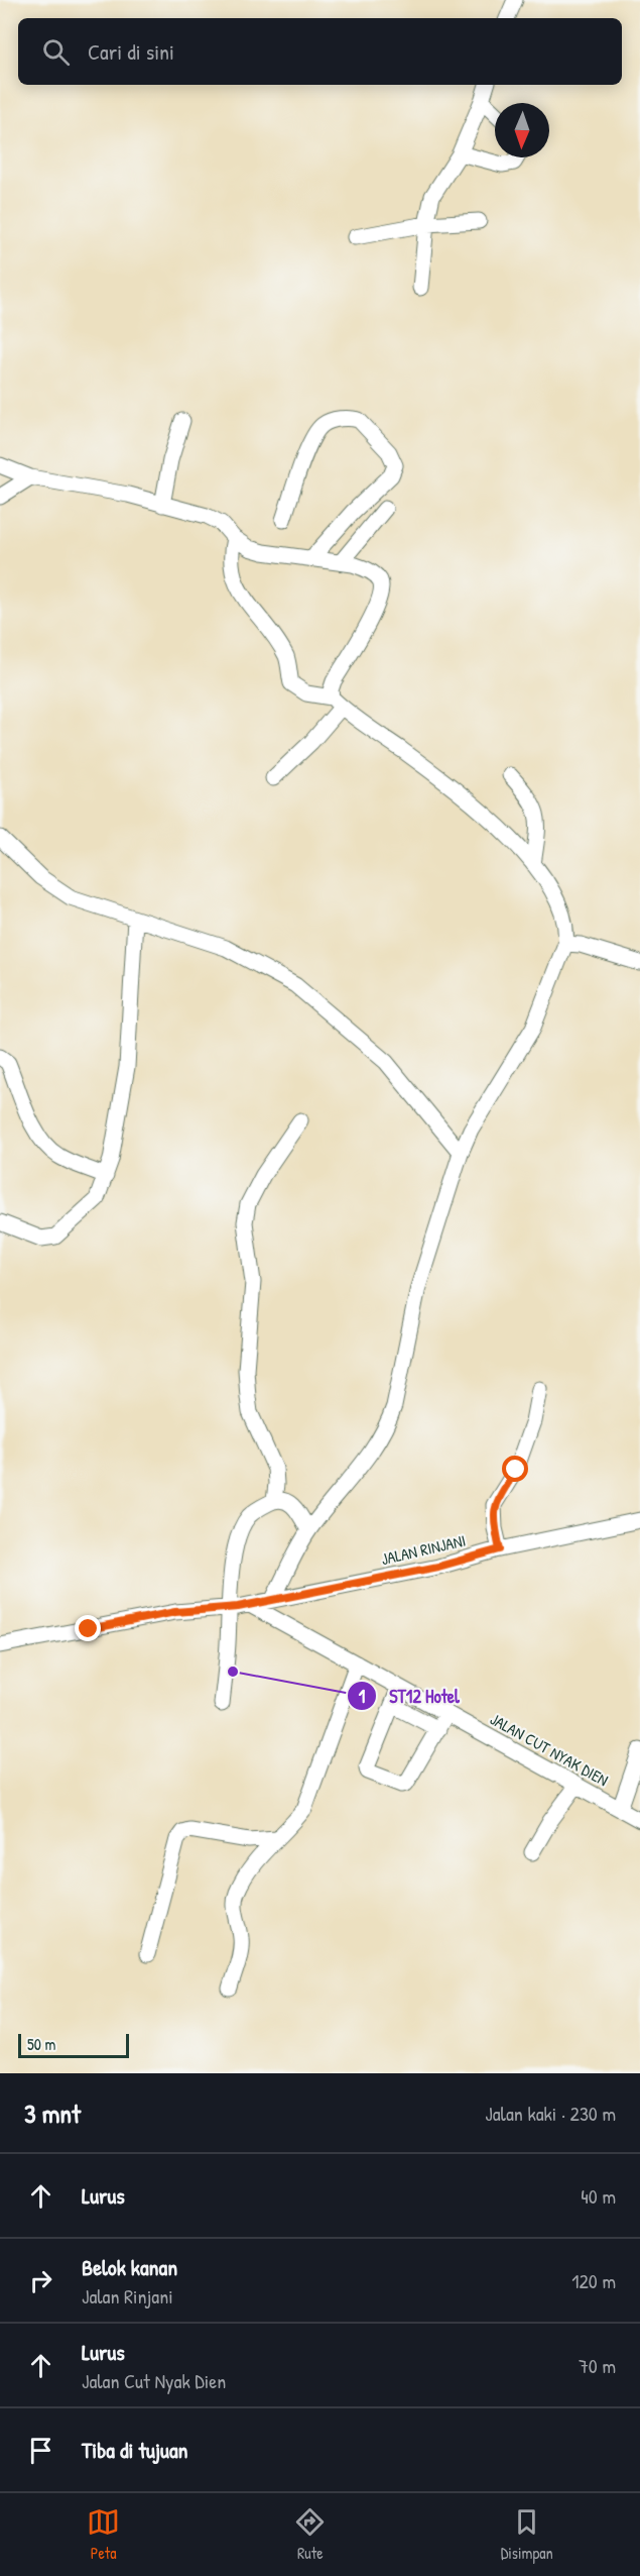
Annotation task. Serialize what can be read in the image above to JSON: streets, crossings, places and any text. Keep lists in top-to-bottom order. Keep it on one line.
{"streets":{"street":["JALAN RINJANI","JALAN CUT NYAK DIEN"]},"crossings":[["JALAN RINJANI","JALAN CUT NYAK DIEN"]],"places":["ST12 Hotel"],"scale_bar":"50 m","north":"bottom","page":{"search":"Cari di sini","scale":"50 m","heading":["3 mnt","Jalan kaki · 230 m"],"list":[["Lurus","40 m"],["Belok kanan","Jalan Rinjani","120 m"],["Lurus","Jalan Cut Nyak Dien","70 m"],"Tiba di tujuan"],"nav":["Peta","Rute","Disimpan"]}}
